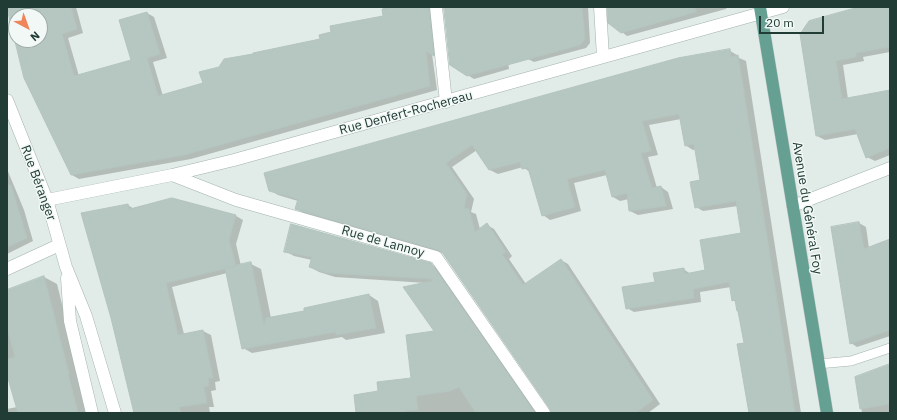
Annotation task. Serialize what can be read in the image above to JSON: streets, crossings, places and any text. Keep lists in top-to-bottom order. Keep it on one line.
{"streets":{"main road":["Avenue du Général Foy"],"street":["Rue Denfert-Rochereau","Rue Béranger","Rue de Lannoy"]},"crossings":[["Rue Denfert-Rochereau","Rue Béranger"],["Rue Denfert-Rochereau","Avenue du Général Foy"],["Rue Denfert-Rochereau","Rue de Lannoy"]],"scale_bar":"20 m","north":"bottom right"}
